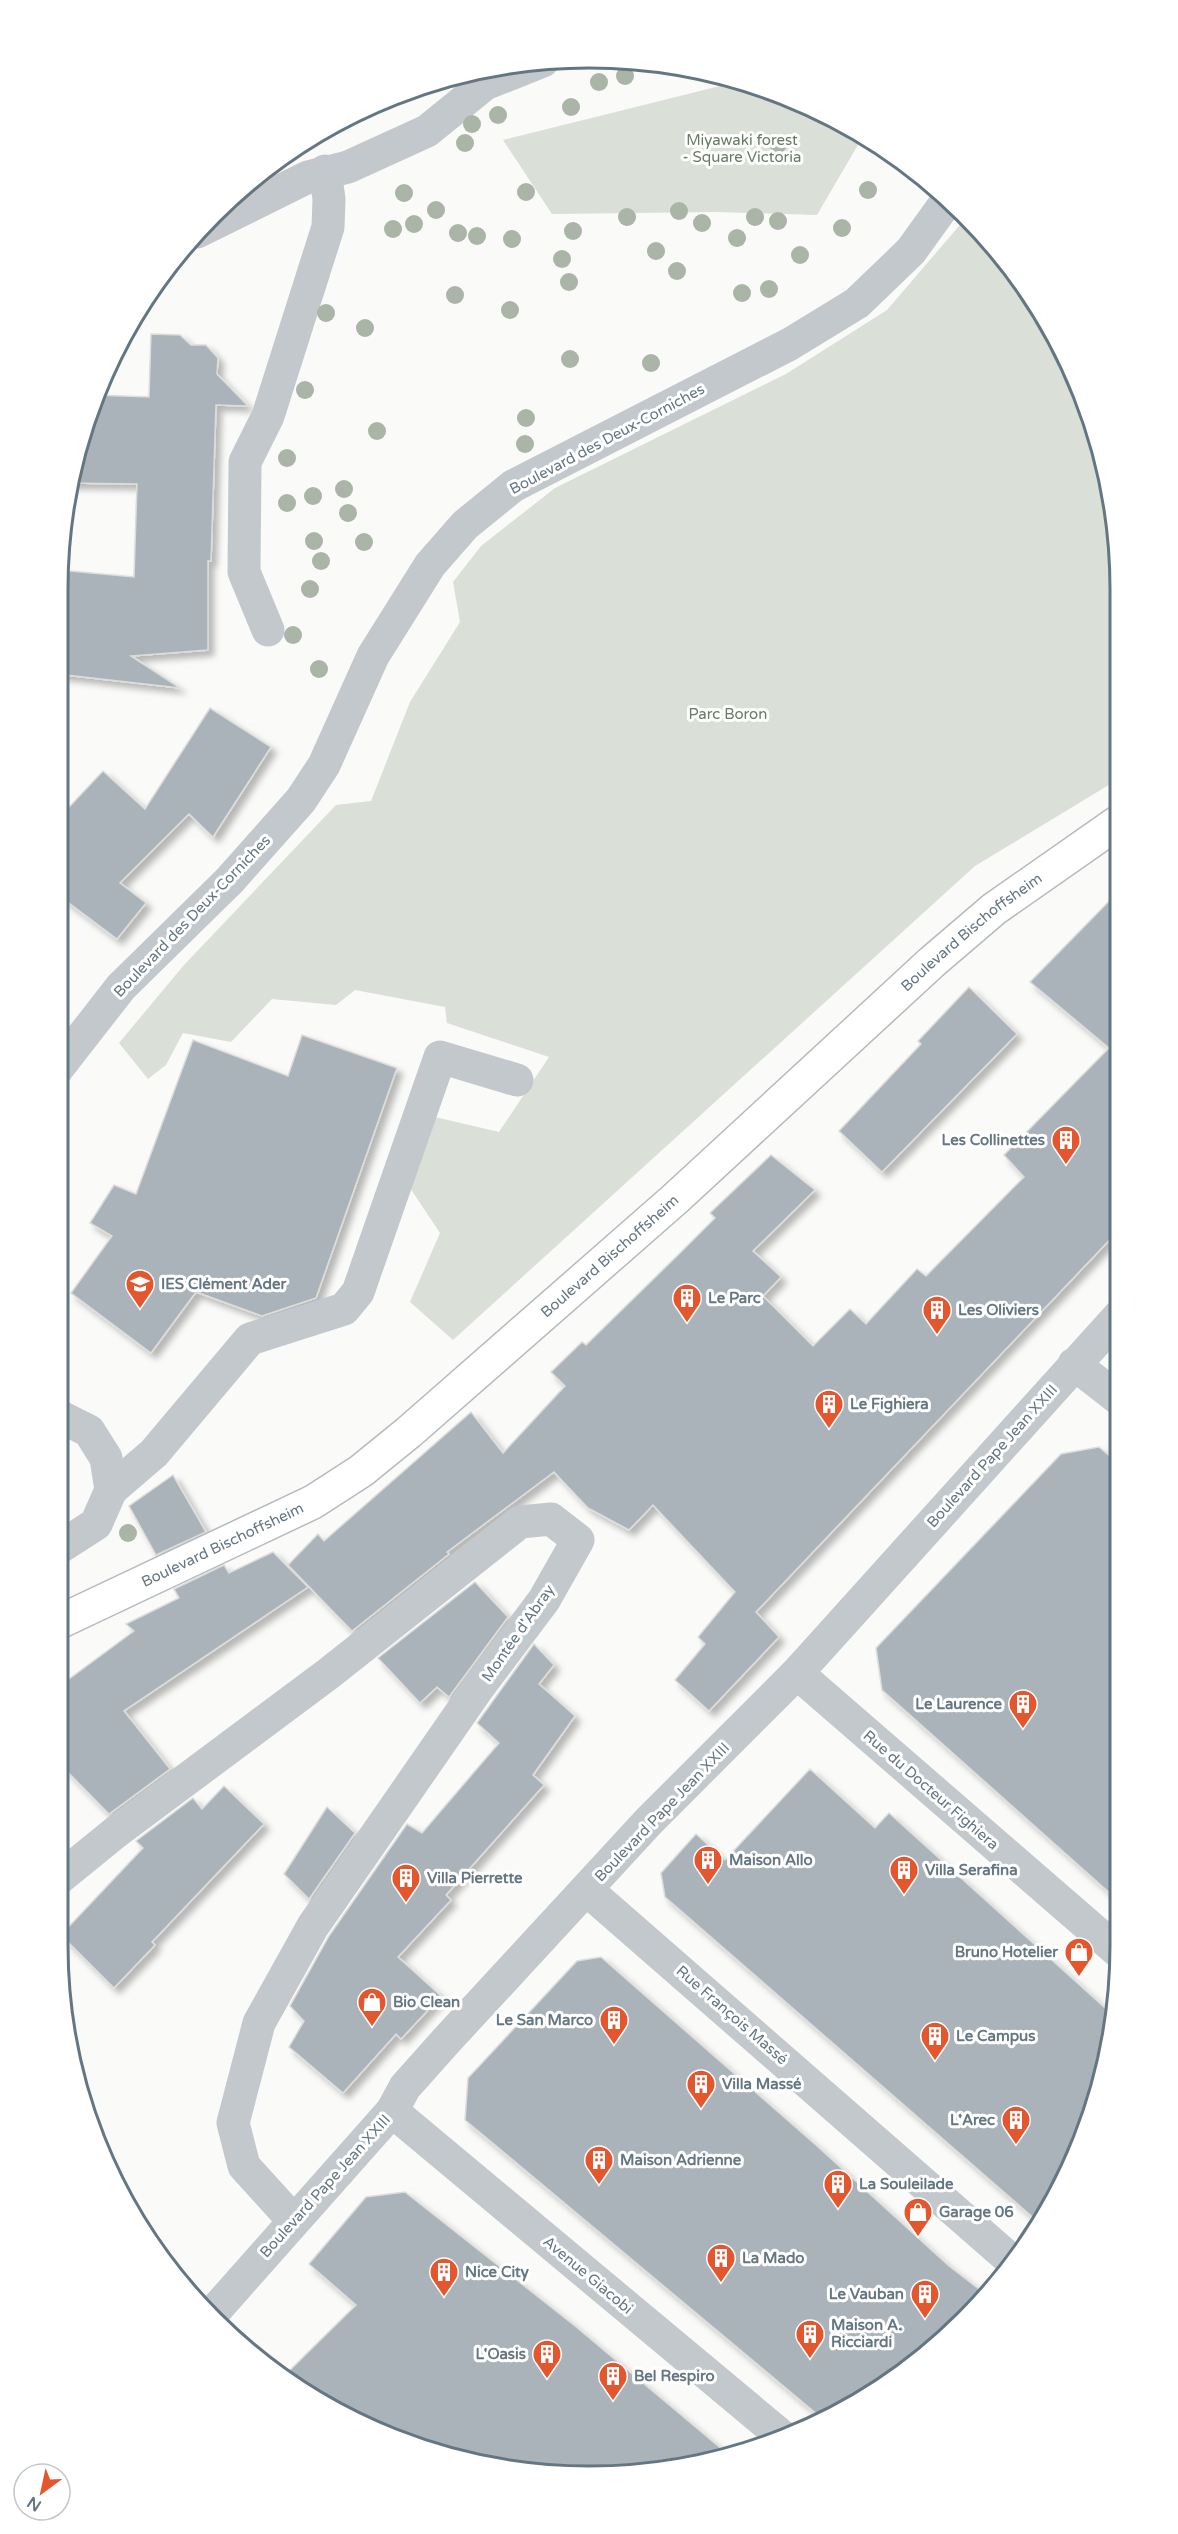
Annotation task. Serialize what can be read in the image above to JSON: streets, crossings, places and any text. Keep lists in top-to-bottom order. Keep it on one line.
{"streets":{"main road":["Boulevard Bischoffsheim"],"street":["Boulevard des Deux-Corniches","Boulevard Pape Jean XXIII","Montée d'Abray","Rue du Docteur Fighiera","Rue François Massé","Avenue Giacobi"]},"crossings":[["Boulevard Pape Jean XXIII","Montée d'Abray"],["Boulevard Pape Jean XXIII","Rue du Docteur Fighiera"],["Boulevard Pape Jean XXIII","Rue François Massé"],["Boulevard Pape Jean XXIII","Avenue Giacobi"]],"parks":["Miyawaki forest - Square Victoria","Parc Boron"],"places":{"building":["Les Collinettes","Le Parc","Les Oliviers","Le Fighiera","Le Laurence","Maison Allo","Villa Serafina","Villa Pierrette","Le San Marco","Le Campus","Villa Massé","L'Arec","Maison Adrienne","La Souleilade","La Mado","Nice City","Le Vauban","Maison A. Ricciardi","L'Oasis","Bel Respiro"],"school or university":["IES Clément Ader"],"shop":["Bruno Hotelier","Bio Clean","Garage 06"]},"north":"bottom left"}
